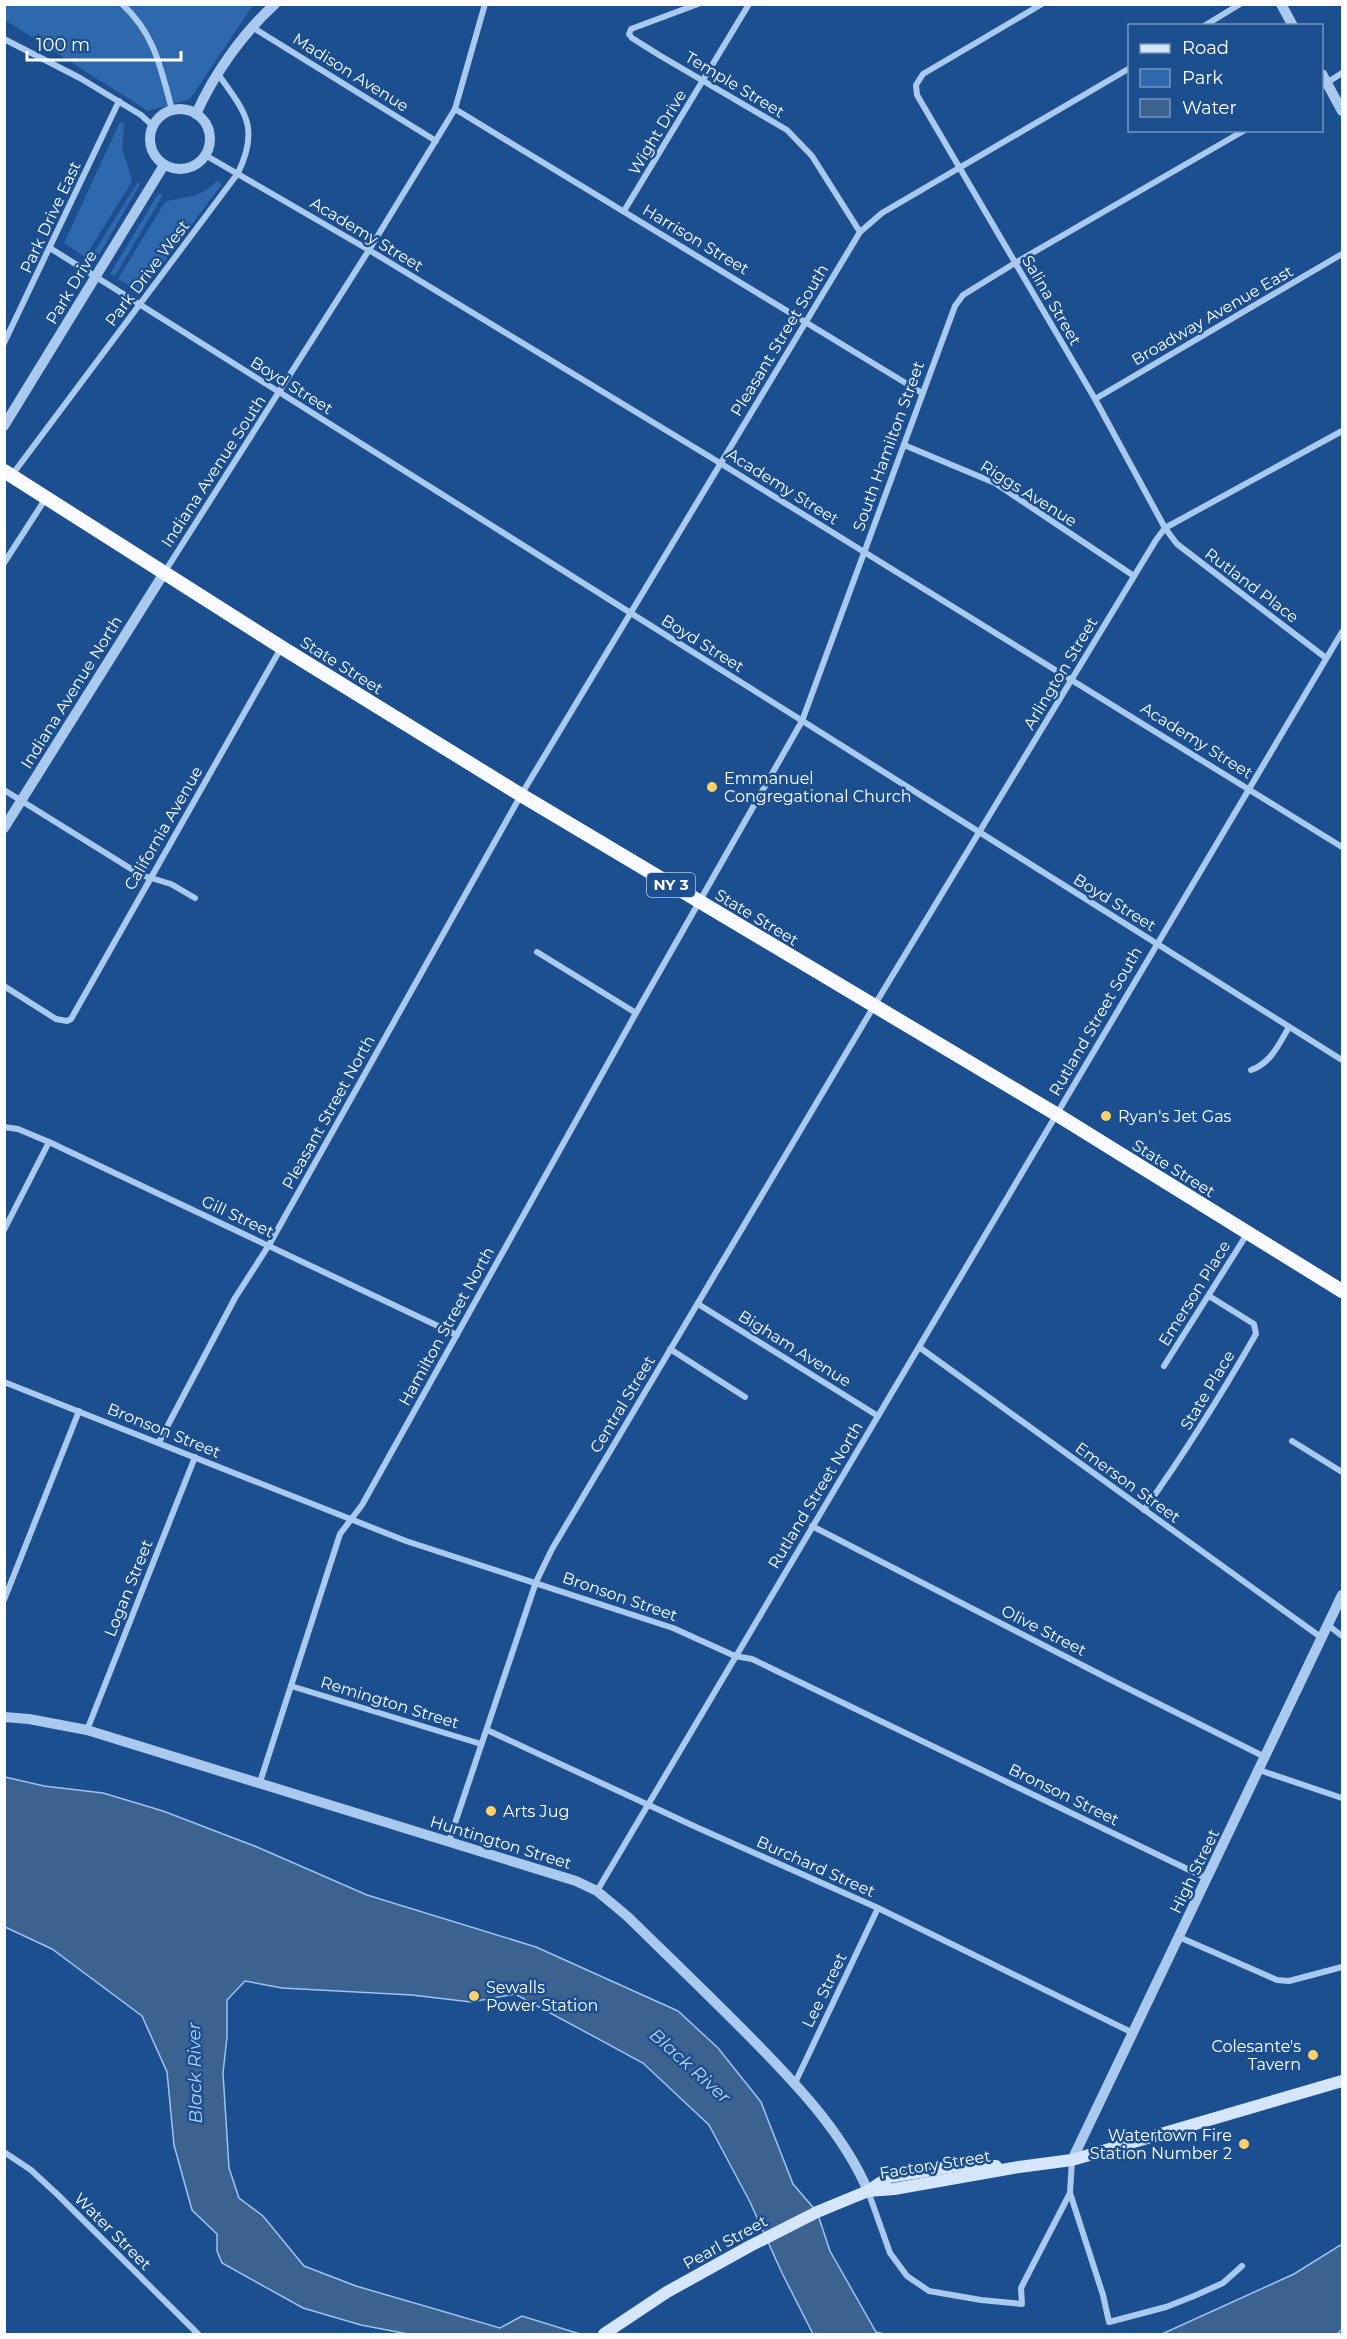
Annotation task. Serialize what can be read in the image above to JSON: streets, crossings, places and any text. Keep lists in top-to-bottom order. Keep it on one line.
{"streets":{"highway":["State Street","NY 3"],"main road":["Factory Street","Pearl Street"],"street":["Madison Avenue","Temple Street","Wight Drive","Park Drive East","Academy Street","Harrison Street","Park Drive West","Park Drive","Salina Street","Broadway Avenue East","Pleasant Street South","Boyd Street","South Hamilton Street","Indiana Avenue South","Riggs Avenue","Rutland Place","Arlington Street","Indiana Avenue North","California Avenue","Rutland Street South","Pleasant Street North","Gill Street","Emerson Place","Hamilton Street North","Bigham Avenue","State Place","Central Street","Bronson Street","Emerson Street","Rutland Street North","Logan Street","Olive Street","Remington Street","Huntington Street","Burchard Street","High Street","Lee Street","Water Street"]},"crossings":[["Madison Avenue","Indiana Avenue South"],["Temple Street","Wight Drive"],["Temple Street","Pleasant Street South"],["Wight Drive","Harrison Street"],["Park Drive East","Boyd Street"],["Academy Street","Park Drive West"],["Academy Street","Park Drive"],["Academy Street","Pleasant Street South"],["Academy Street","South Hamilton Street"],["Academy Street","Indiana Avenue South"],["Academy Street","Arlington Street"],["Academy Street","Rutland Street South"],["Harrison Street","Pleasant Street South"],["Harrison Street","South Hamilton Street"],["Harrison Street","Indiana Avenue South"],["Park Drive West","Boyd Street"],["Park Drive West","State Street"],["Park Drive","Boyd Street"],["Salina Street","Broadway Avenue East"],["Salina Street","Pleasant Street South"],["Salina Street","South Hamilton Street"],["Salina Street","Rutland Place"],["Salina Street","Arlington Street"],["Pleasant Street South","Boyd Street"],["Pleasant Street South","State Street"],["Pleasant Street South","Pleasant Street North"],["Boyd Street","South Hamilton Street"],["Boyd Street","Indiana Avenue South"],["Boyd Street","Arlington Street"],["Boyd Street","Rutland Street South"],["South Hamilton Street","Riggs Avenue"],["South Hamilton Street","State Street"],["South Hamilton Street","Hamilton Street North"],["Indiana Avenue South","State Street"],["Indiana Avenue South","Indiana Avenue North"],["Riggs Avenue","Arlington Street"],["Rutland Place","Arlington Street"],["Rutland Place","Rutland Street South"],["State Street","Arlington Street"],["State Street","Indiana Avenue North"],["State Street","California Avenue"],["State Street","Rutland Street South"],["State Street","Pleasant Street North"],["State Street","Emerson Place"],["State Street","Hamilton Street North"],["State Street","Central Street"],["State Street","Rutland Street North"],["Arlington Street","Central Street"],["Rutland Street South","Rutland Street North"],["Pleasant Street North","Gill Street"],["Pleasant Street North","Bronson Street"],["Gill Street","Hamilton Street North"],["Emerson Place","State Place"],["Hamilton Street North","Bronson Street"],["Hamilton Street North","Remington Street"],["Hamilton Street North","Huntington Street"],["Bigham Avenue","Central Street"],["Bigham Avenue","Rutland Street North"],["State Place","Emerson Street"],["Central Street","Bronson Street"],["Central Street","Remington Street"],["Central Street","Huntington Street"],["Central Street","Burchard Street"],["Bronson Street","Rutland Street North"],["Bronson Street","Logan Street"],["Bronson Street","High Street"],["Emerson Street","Rutland Street North"],["Emerson Street","High Street"],["Rutland Street North","Olive Street"],["Rutland Street North","Huntington Street"],["Rutland Street North","Burchard Street"],["Logan Street","Huntington Street"],["Olive Street","High Street"],["Huntington Street","Lee Street"],["Huntington Street","Factory Street"],["Huntington Street","Pearl Street"],["Burchard Street","High Street"],["Burchard Street","Lee Street"],["High Street","Factory Street"],["Factory Street","Pearl Street"]],"water":["Black River"],"places":["Emmanuel Congregational Church","Ryan's Jet Gas","Arts Jug","Sewalls Power Station","Colesante's Tavern","Watertown Fire Station Number 2"],"legend":["Road","Park","Water"],"scale_bar":"100 m"}
